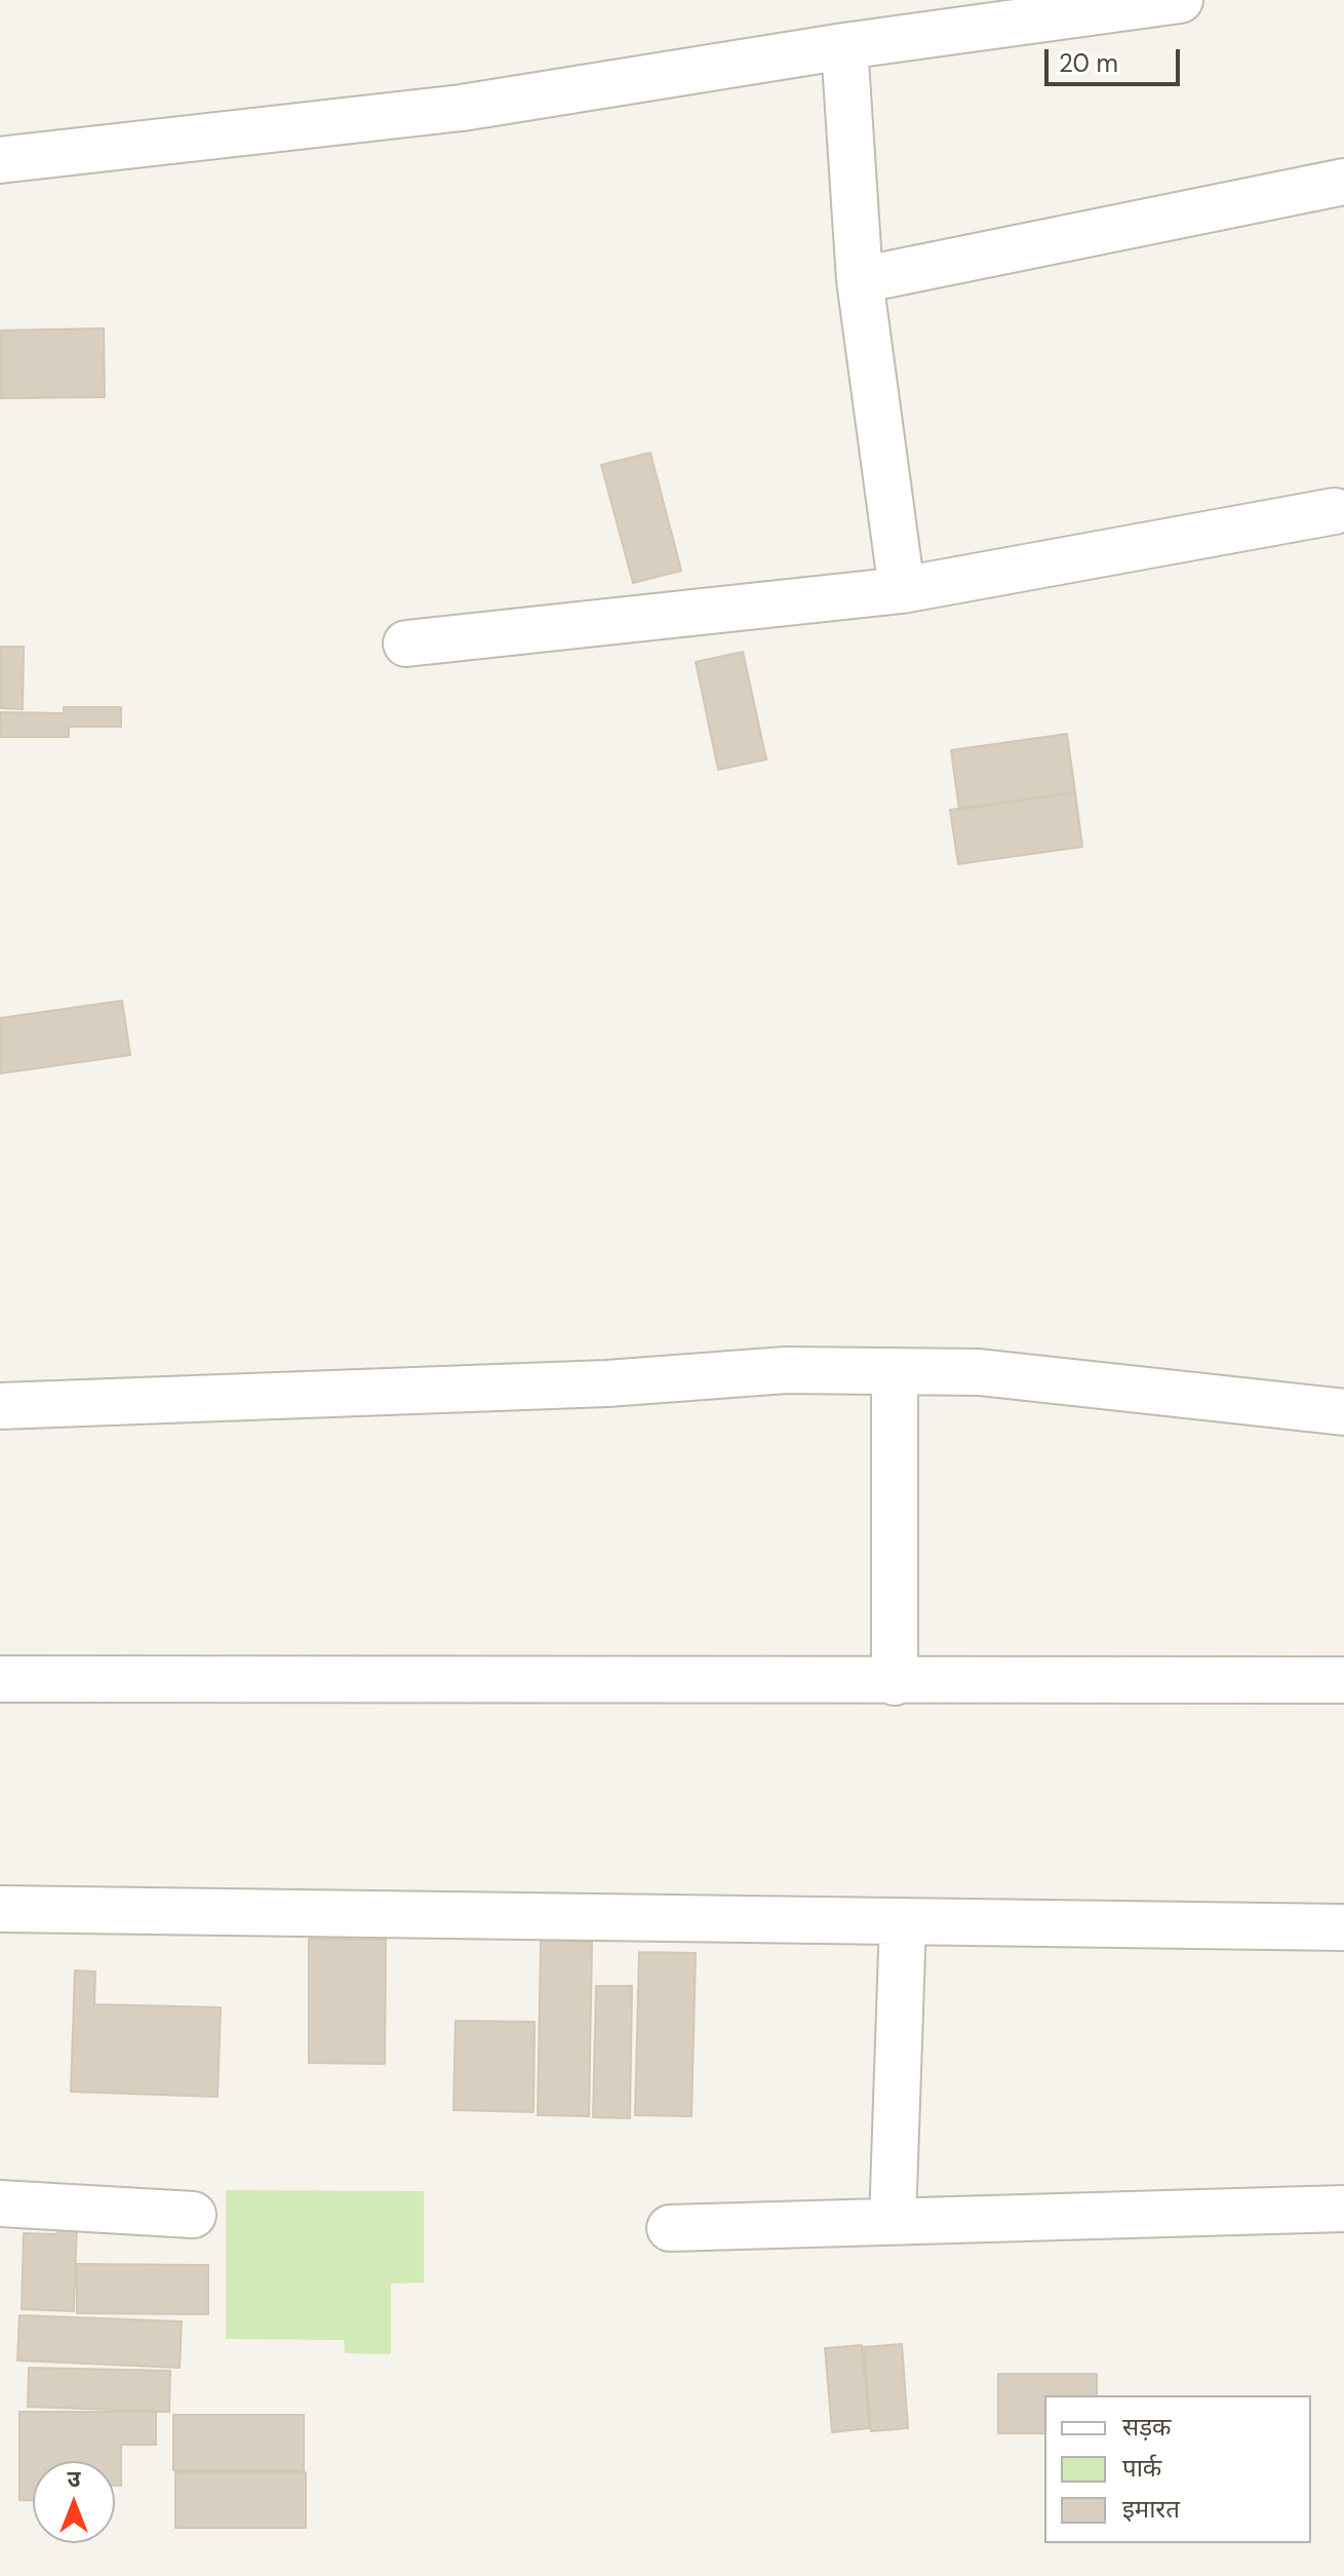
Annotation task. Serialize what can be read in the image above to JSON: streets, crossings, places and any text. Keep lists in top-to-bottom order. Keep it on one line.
{"legend":["सड़क","पार्क","इमारत"],"scale_bar":"20 m","north":"top"}
